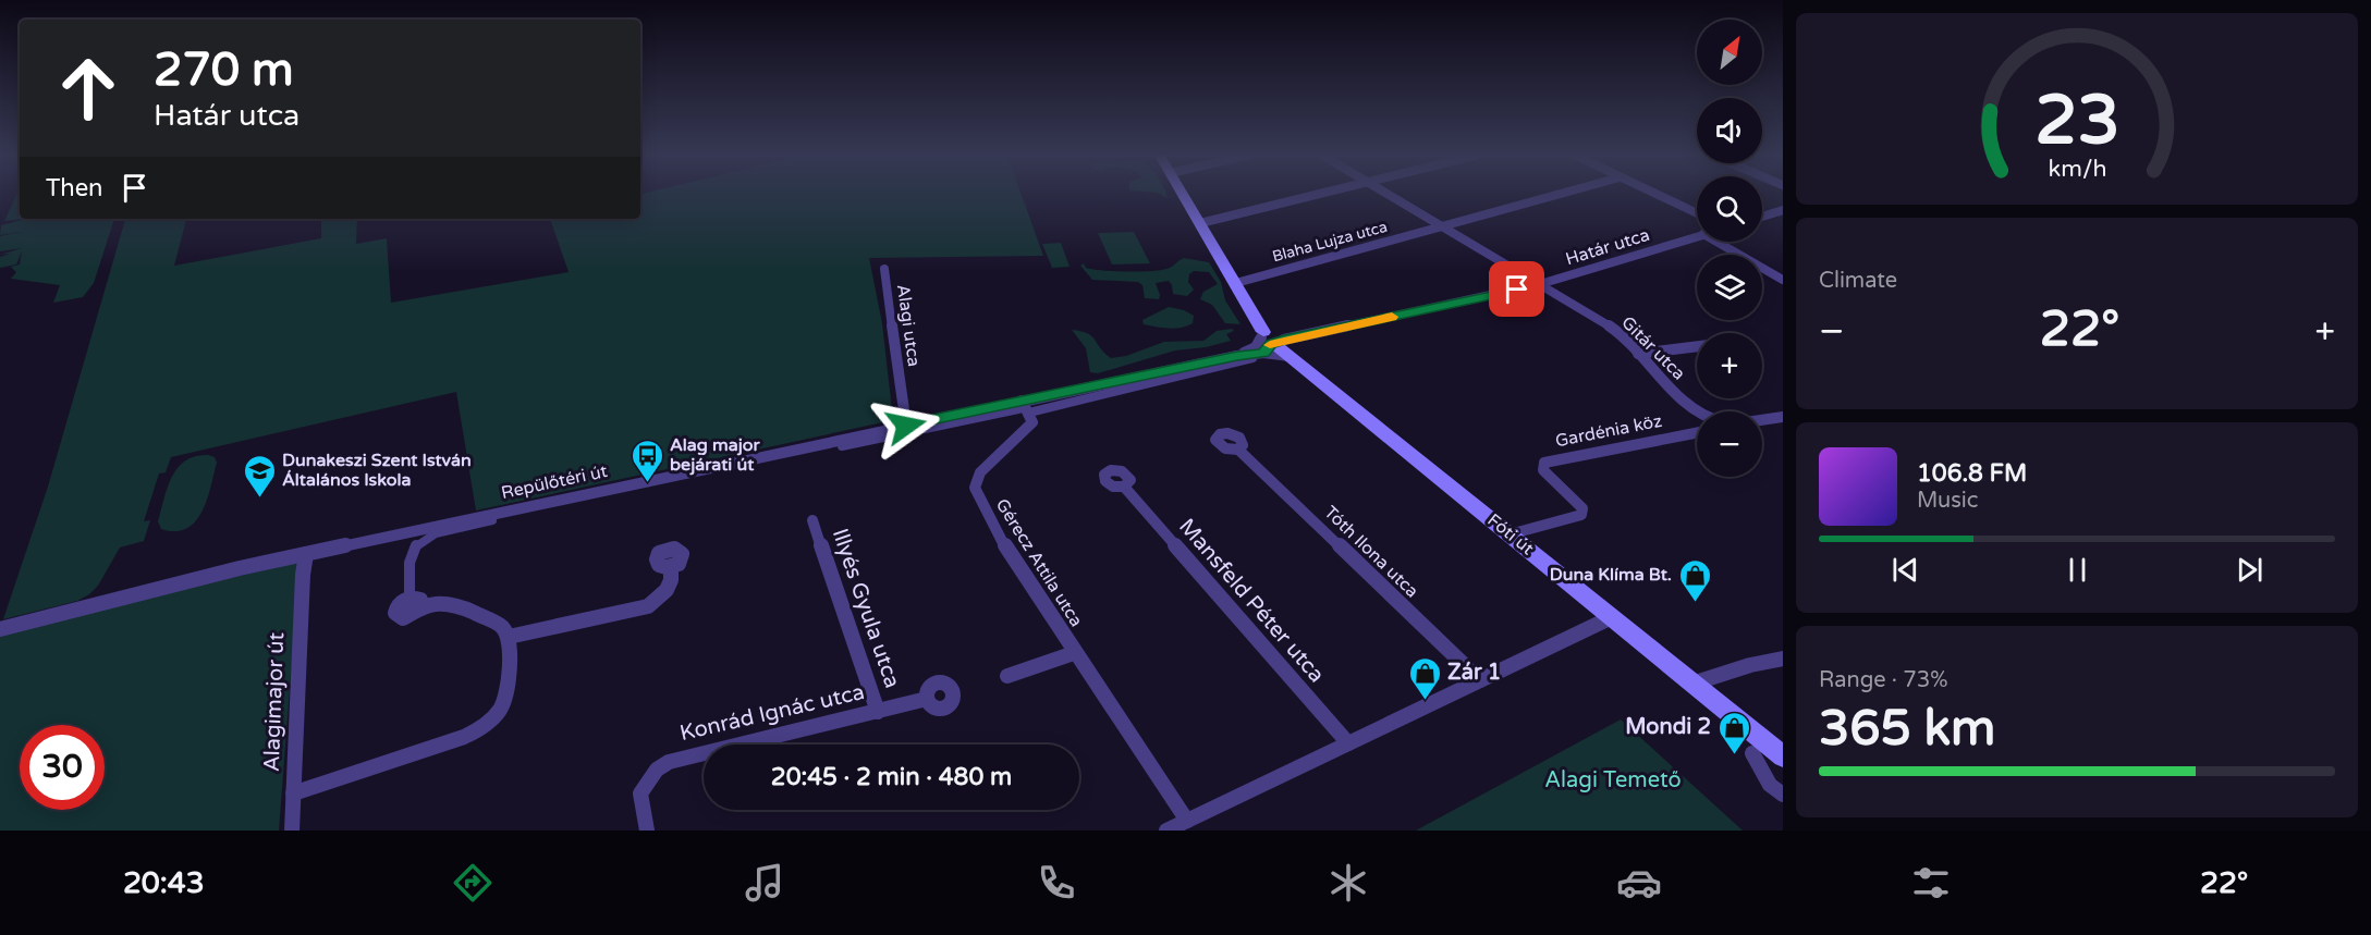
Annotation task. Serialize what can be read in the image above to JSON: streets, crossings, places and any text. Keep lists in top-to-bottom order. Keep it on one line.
{"streets":{"main road":["Fóti út"],"street":["Blaha Lujza utca","Határ utca","Alagi utca","Gitár utca","Gardénia köz","Repülőtéri út","Tóth Ilona utca","Gérecz Attila utca","Mansfeld Péter utca","Illyés Gyula utca","Alagimajor út","Konrád Ignác utca"]},"crossings":[["Blaha Lujza utca","Gitár utca"],["Blaha Lujza utca","Fóti út"],["Határ utca","Gitár utca"],["Határ utca","Repülőtéri út"],["Határ utca","Fóti út"],["Alagi utca","Repülőtéri út"],["Gardénia köz","Fóti út"],["Repülőtéri út","Fóti út"],["Repülőtéri út","Gérecz Attila utca"],["Repülőtéri út","Alagimajor út"],["Illyés Gyula utca","Konrád Ignác utca"]],"parks":["Alagi Temető"],"places":{"bus stop":["Alag major bejárati út"],"school or university":["Dunakeszi Szent István Általános Iskola"],"shop":["Duna Klíma Bt.","Zár 1","Mondi 2"]},"north":"top right","page":{"map_buttons":["+","−"],"turn":["270 m","Határ utca"],"then":"Then","tile":["Climate",["Range · 73%","365 km"]],"heat":["−","22°","+"],"song":["106.8 FM","Music"],"limit":"30","trip":"20:45 · 2 min · 480 m","tabs":["20:43","22°"],"gauge":["23","km/h"]}}
